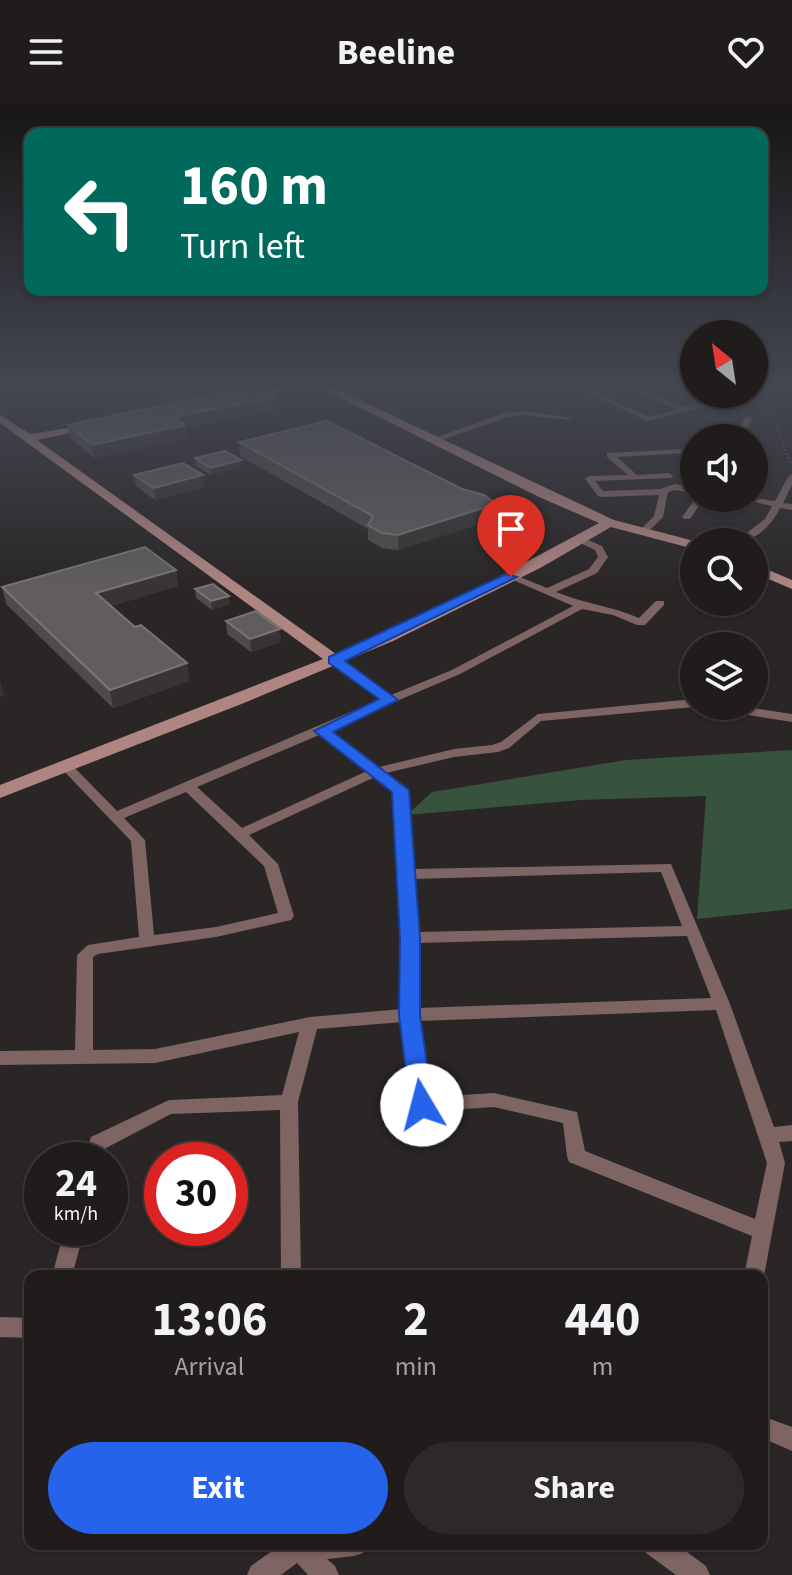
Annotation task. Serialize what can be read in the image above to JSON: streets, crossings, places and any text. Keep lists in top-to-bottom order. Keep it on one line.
{"north":"top left","page":{"header":"Beeline","turn":["160 m","Turn left"],"speed":"24 km/h","limit":"30","eta":["13:06","Arrival","2","min","440","m"],"buttons":["Exit","Share"]}}
